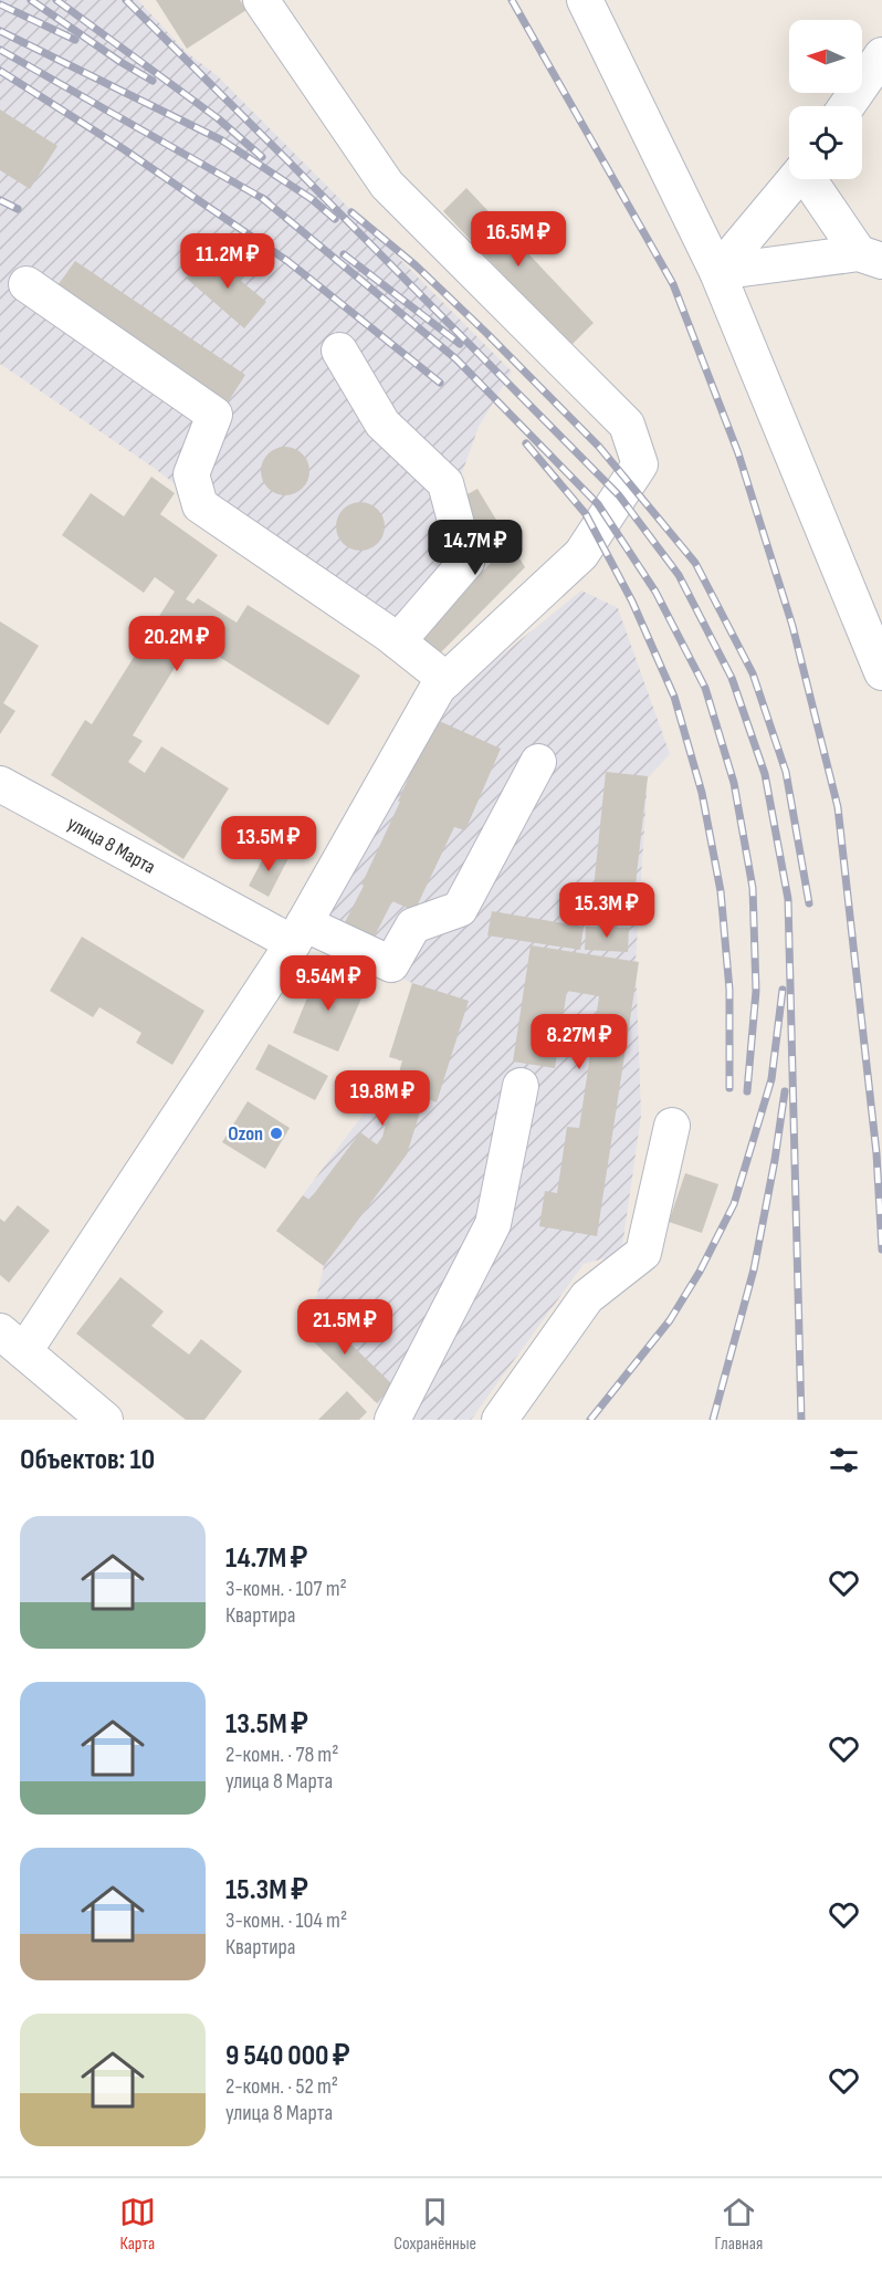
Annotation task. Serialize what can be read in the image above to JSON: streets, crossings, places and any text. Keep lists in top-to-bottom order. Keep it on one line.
{"streets":{"street":["улица 8 Марта"]},"places":["Ozon"],"north":"left","page":{"price":["16.5M ₽","11.2M ₽","14.7M ₽","20.2M ₽","13.5M ₽","15.3M ₽","9.54M ₽","8.27M ₽","19.8M ₽","21.5M ₽"],"heading":"Объектов: 10","list":[{"name":"14.7M ₽","note":"3-комн. · 107 m² · Квартира"},{"name":"13.5M ₽","note":"2-комн. · 78 m² · улица 8 Марта"},{"name":"15.3M ₽","note":"3-комн. · 104 m² · Квартира"},{"name":"9 540 000 ₽","note":"2-комн. · 52 m² · улица 8 Марта"}],"tabs":["Карта","Сохранённые","Главная"]}}
